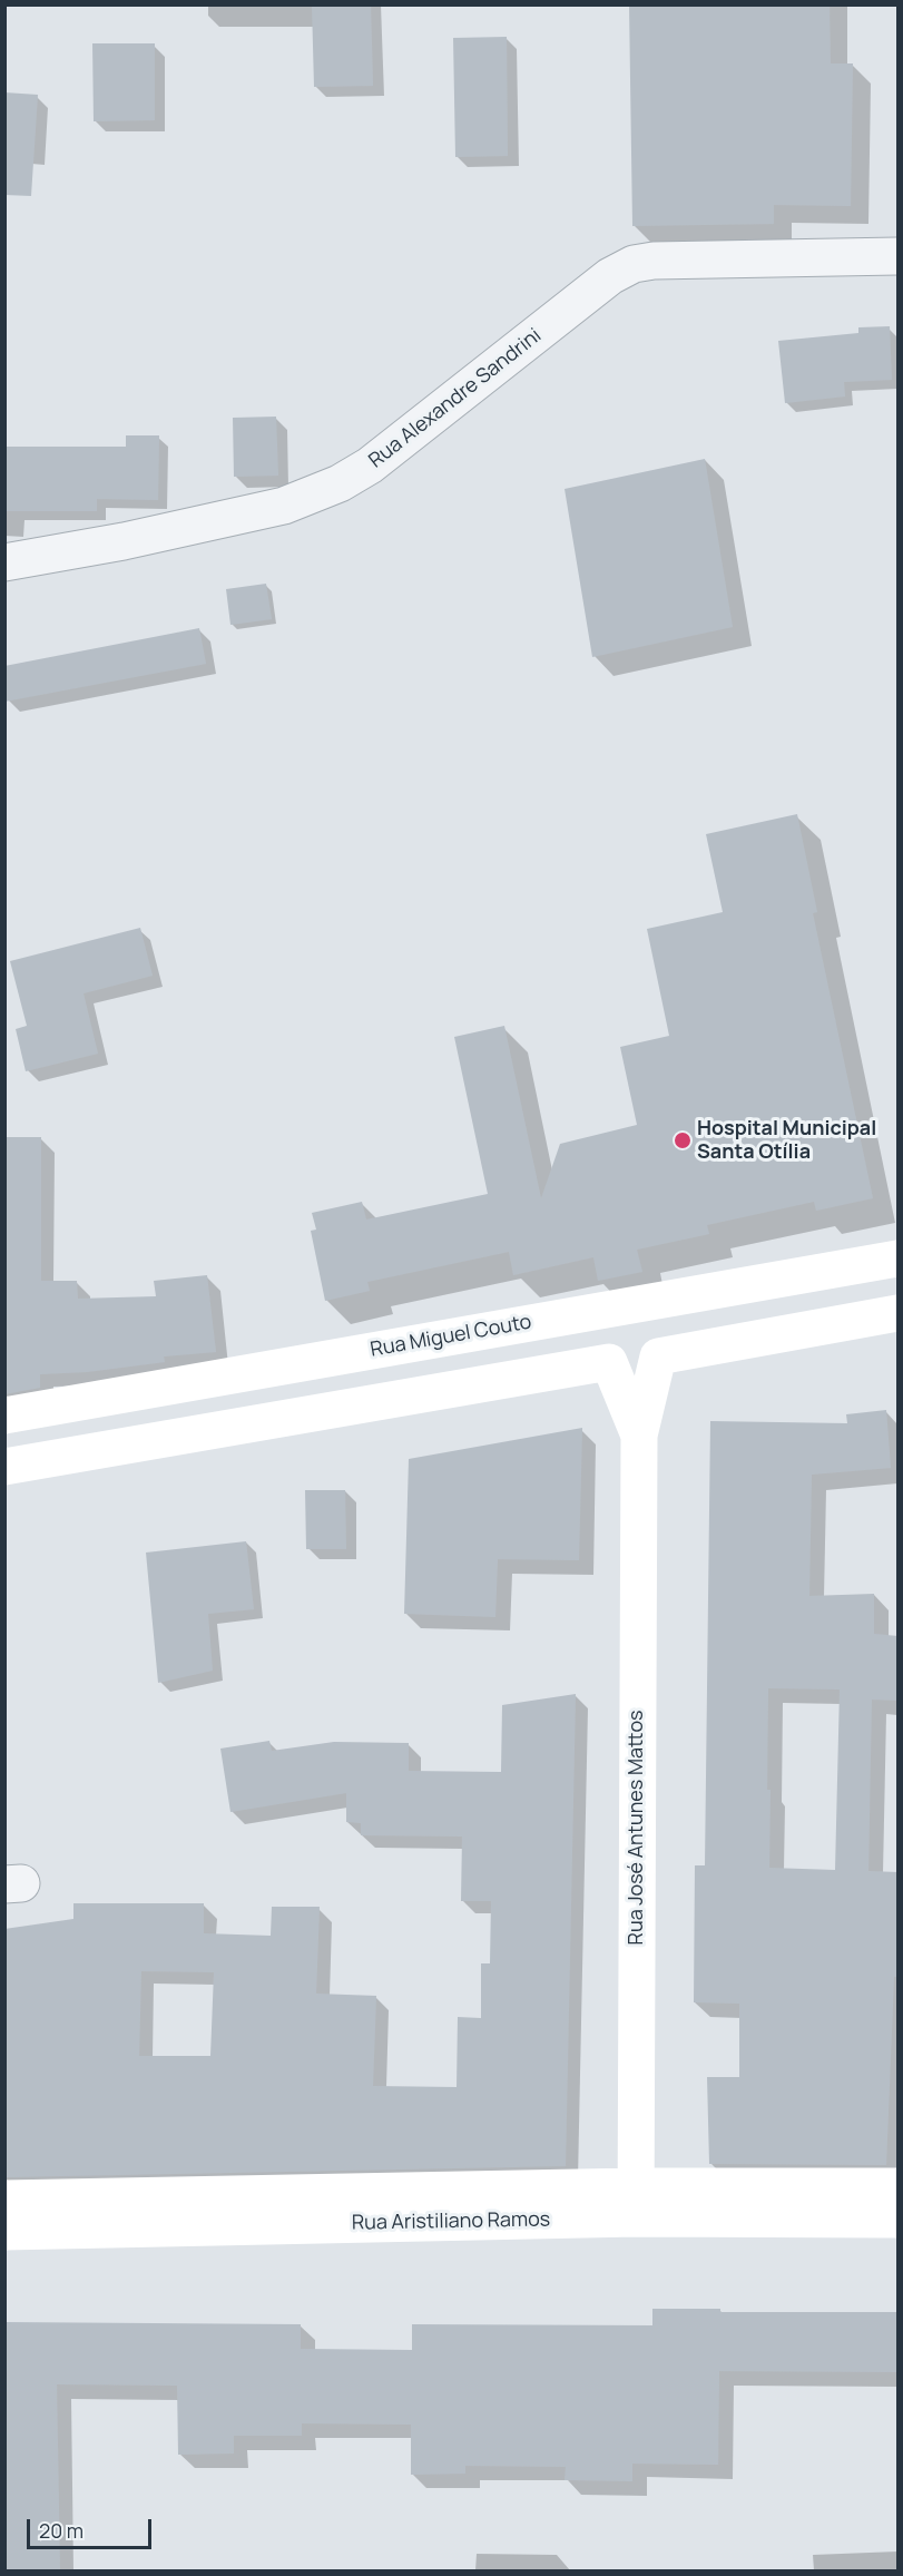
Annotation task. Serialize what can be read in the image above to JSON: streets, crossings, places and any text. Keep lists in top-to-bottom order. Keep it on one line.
{"streets":{"street":["Rua Alexandre Sandrini","Rua Miguel Couto","Rua José Antunes Mattos","Rua Aristiliano Ramos"]},"crossings":[["Rua Miguel Couto","Rua José Antunes Mattos"],["Rua José Antunes Mattos","Rua Aristiliano Ramos"]],"places":["Hospital Municipal Santa Otília"],"scale_bar":"20 m"}
